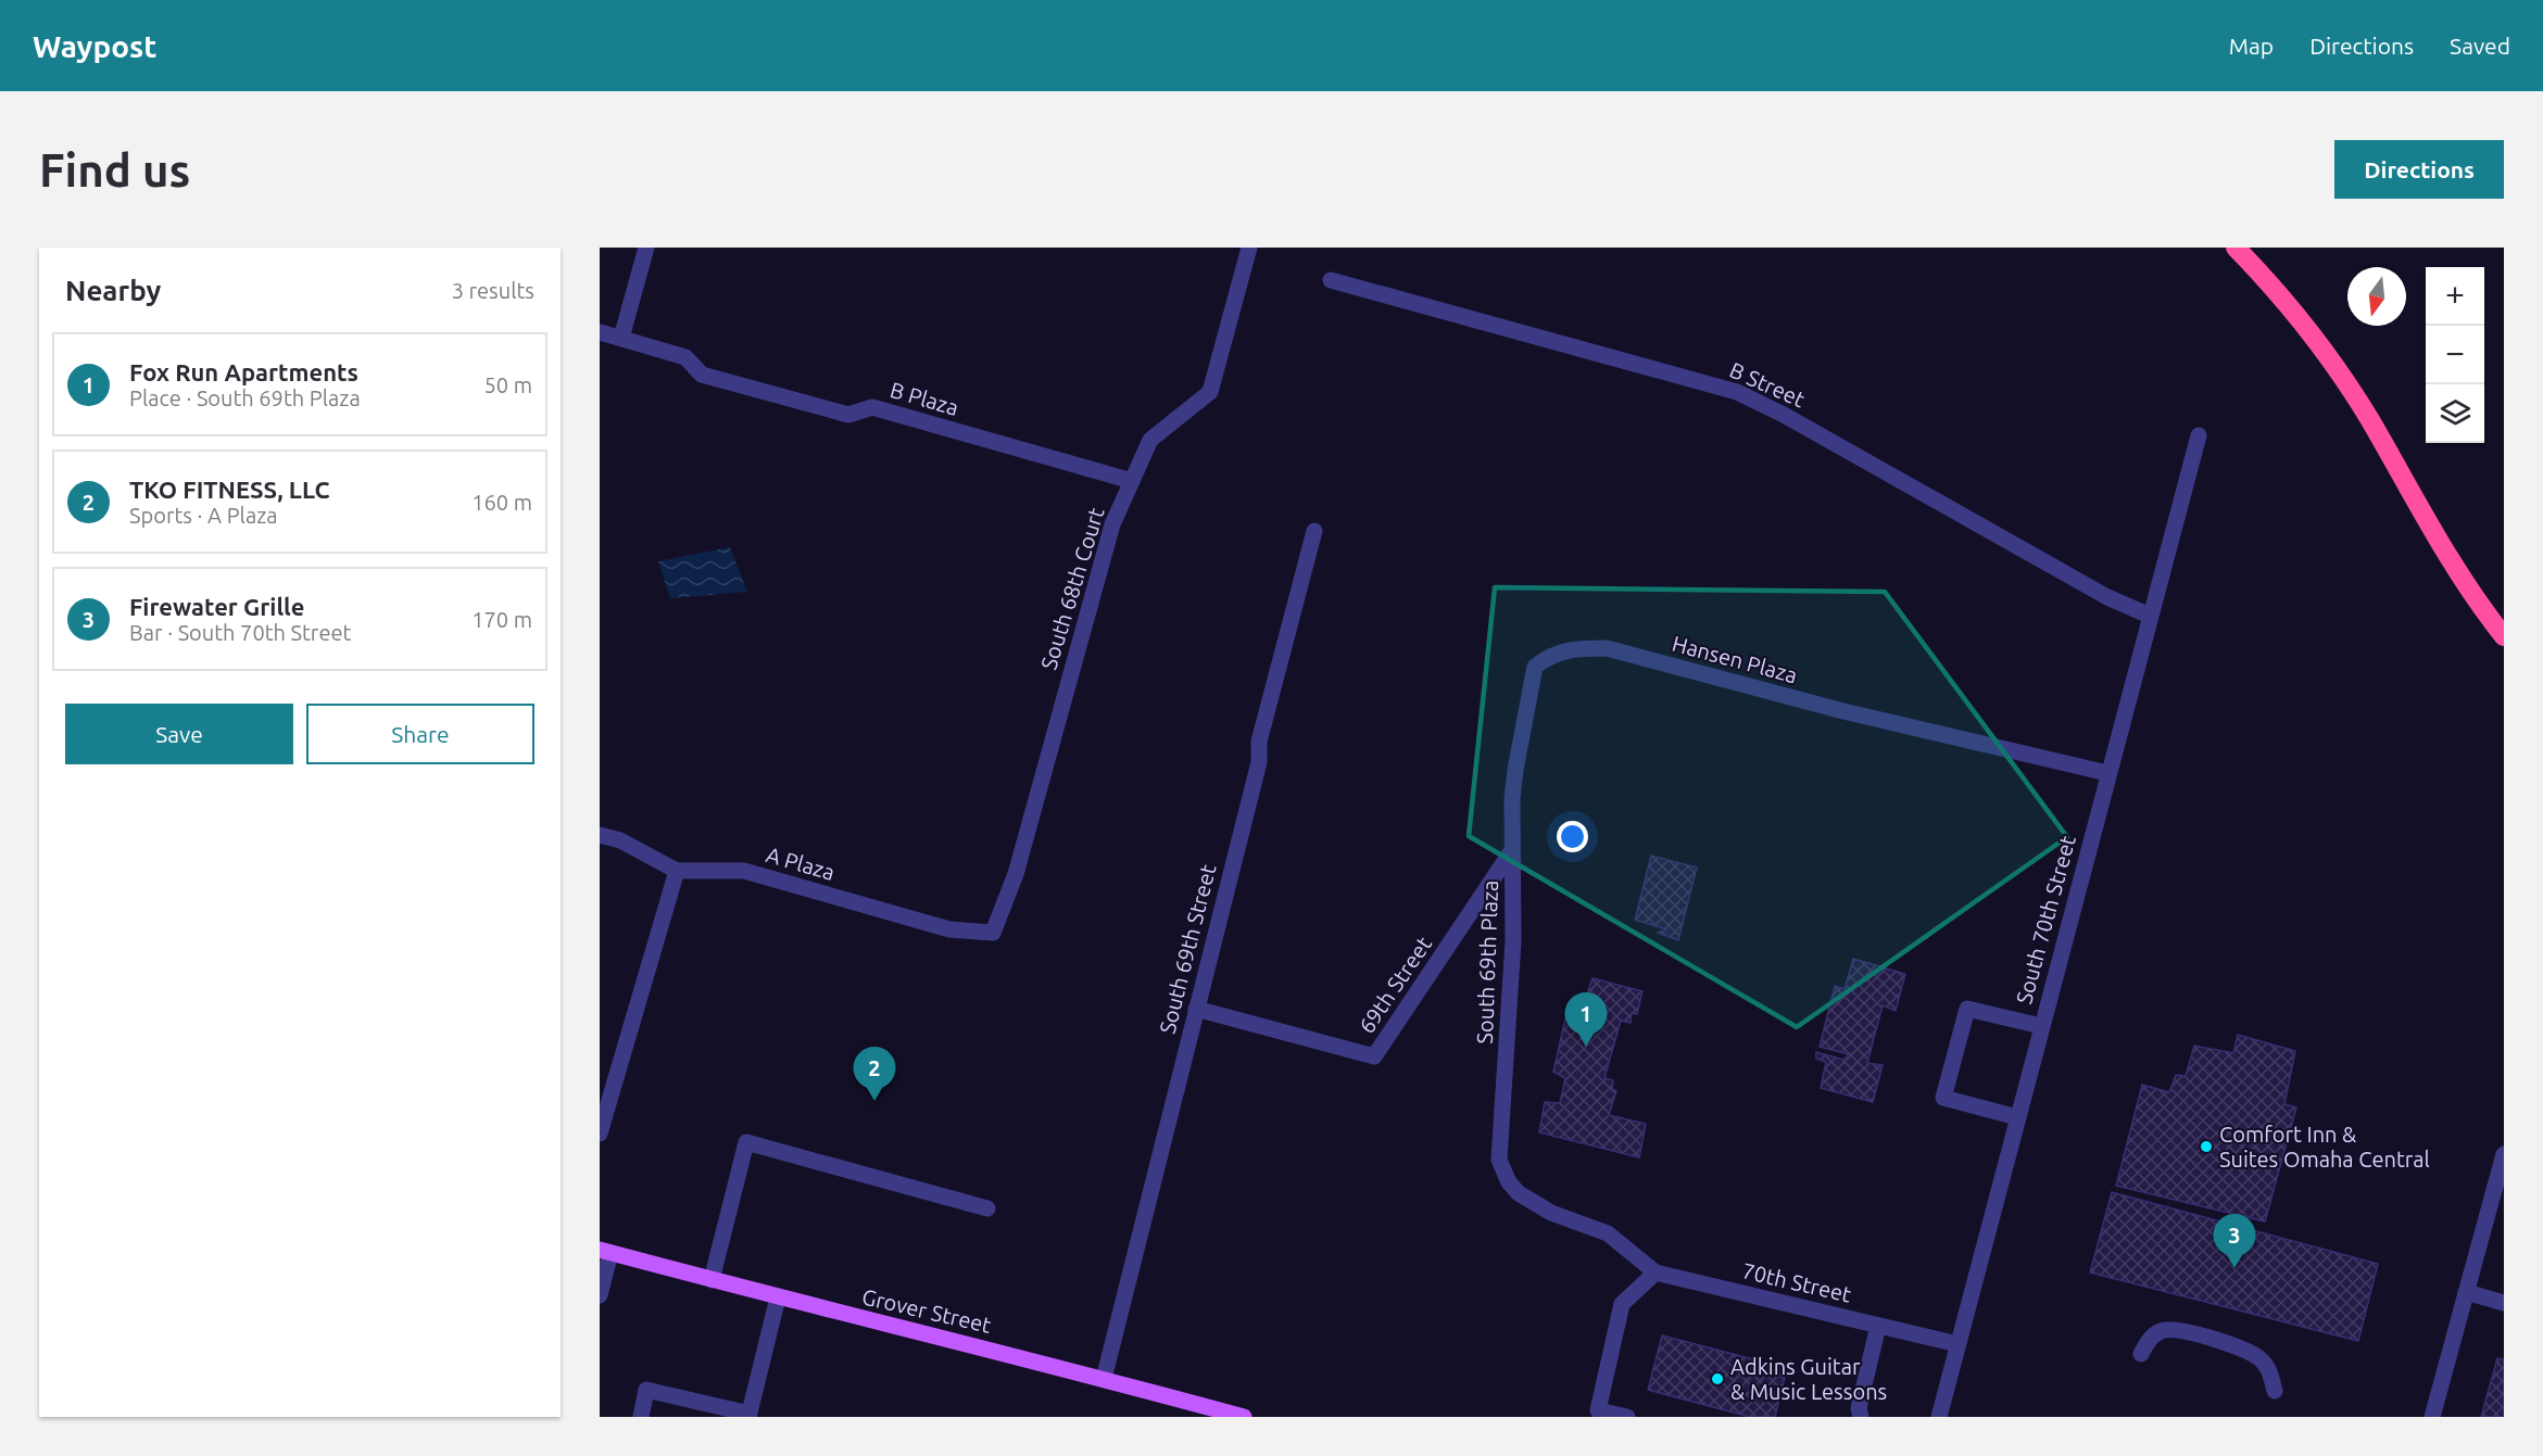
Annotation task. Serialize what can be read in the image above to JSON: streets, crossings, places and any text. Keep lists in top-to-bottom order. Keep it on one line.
{"streets":{"main road":["Grover Street"],"street":["B Street","B Plaza","South 68th Court","Hansen Plaza","A Plaza","South 70th Street","South 69th Street","South 69th Plaza","69th Street","70th Street"]},"crossings":[["B Street","South 70th Street"],["B Plaza","South 68th Court"],["South 68th Court","A Plaza"],["Hansen Plaza","South 70th Street"],["Hansen Plaza","South 69th Plaza"],["Hansen Plaza","69th Street"],["South 70th Street","70th Street"],["South 69th Street","69th Street"],["South 69th Street","Grover Street"],["South 69th Plaza","69th Street"],["South 69th Plaza","70th Street"]],"places":["Comfort Inn & Suites Omaha Central","Adkins Guitar & Music Lessons"],"north":"bottom","page":{"header":"Waypost","nav":["Map","Directions","Saved"],"buttons":["Directions",["Save","Share"]],"title":"Find us","heading":["Nearby","3 results"],"map_buttons":["+","−"],"list":[{"mark":"1","name":"Fox Run Apartments","note":"Place · South 69th Plaza","value":"50 m"},{"mark":"2","name":"TKO FITNESS, LLC","note":"Sports · A Plaza","value":"160 m"},{"mark":"3","name":"Firewater Grille","note":"Bar · South 70th Street","value":"170 m"}],"pins":["1","2","3"]}}
